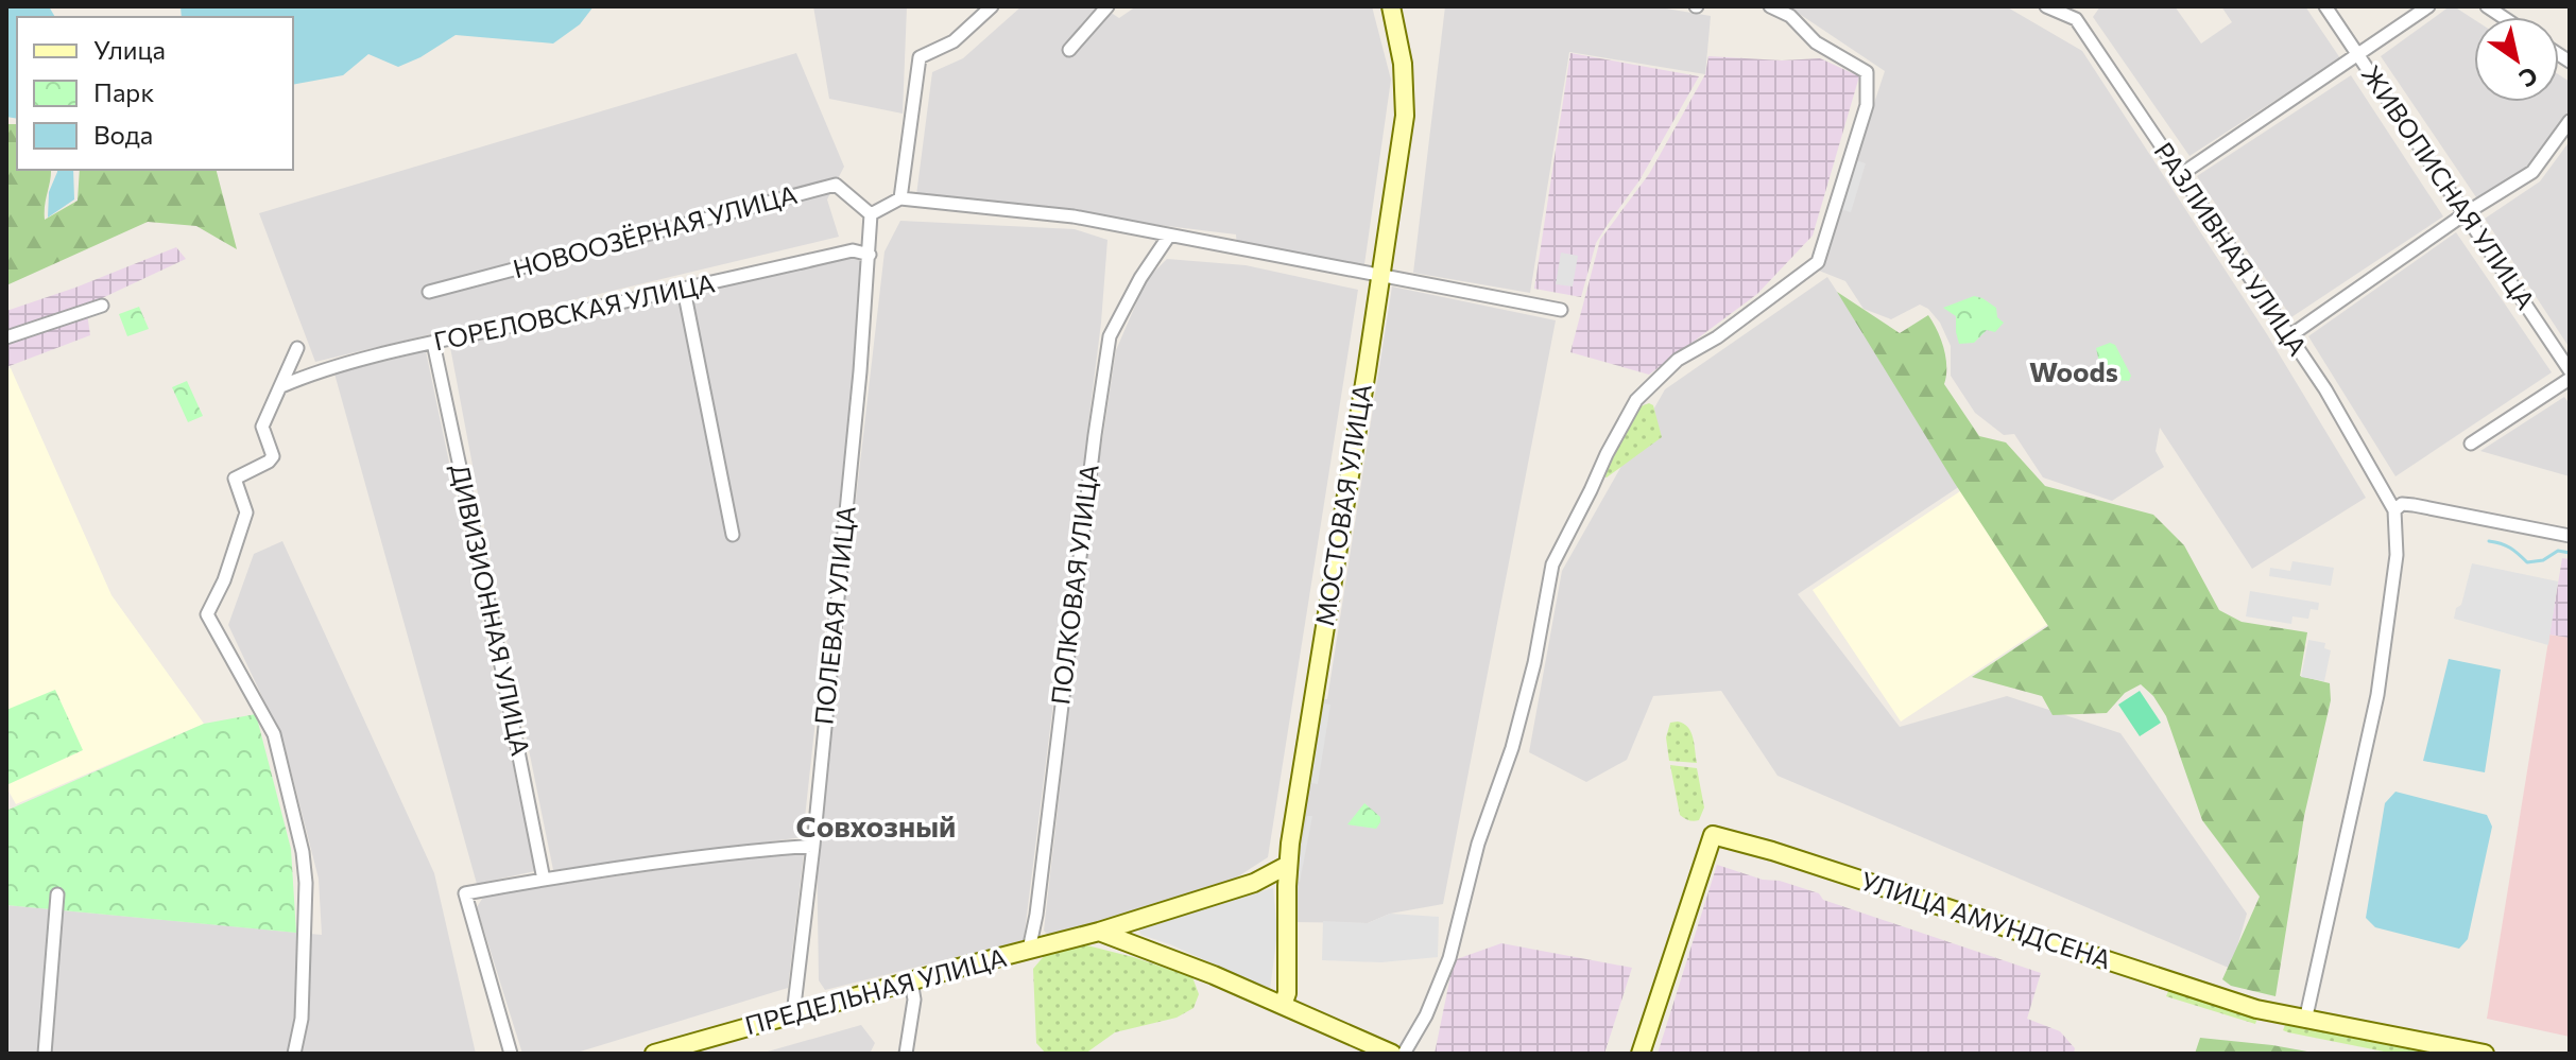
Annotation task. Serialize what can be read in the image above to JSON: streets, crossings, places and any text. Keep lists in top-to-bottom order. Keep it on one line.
{"streets":{"street":["ЖИВОПИСНАЯ УЛИЦА","НОВООЗЁРНАЯ УЛИЦА","РАЗЛИВНАЯ УЛИЦА","ГОРЕЛОВСКАЯ УЛИЦА","МОСТОВАЯ УЛИЦА","ПОЛКОВАЯ УЛИЦА","ДИВИЗИОННАЯ УЛИЦА","ПОЛЕВАЯ УЛИЦА","УЛИЦА АМУНДСЕНА","ПРЕДЕЛЬНАЯ УЛИЦА"]},"crossings":[["НОВООЗЁРНАЯ УЛИЦА","ПОЛЕВАЯ УЛИЦА"],["РАЗЛИВНАЯ УЛИЦА","УЛИЦА АМУНДСЕНА"],["ГОРЕЛОВСКАЯ УЛИЦА","ДИВИЗИОННАЯ УЛИЦА"],["ГОРЕЛОВСКАЯ УЛИЦА","ПОЛЕВАЯ УЛИЦА"],["МОСТОВАЯ УЛИЦА","ПРЕДЕЛЬНАЯ УЛИЦА"],["ПОЛКОВАЯ УЛИЦА","ПРЕДЕЛЬНАЯ УЛИЦА"],["ПОЛЕВАЯ УЛИЦА","ПРЕДЕЛЬНАЯ УЛИЦА"]],"districts":["Woods","Совхозный"],"legend":["Улица","Парк","Вода"],"north":"bottom right"}
